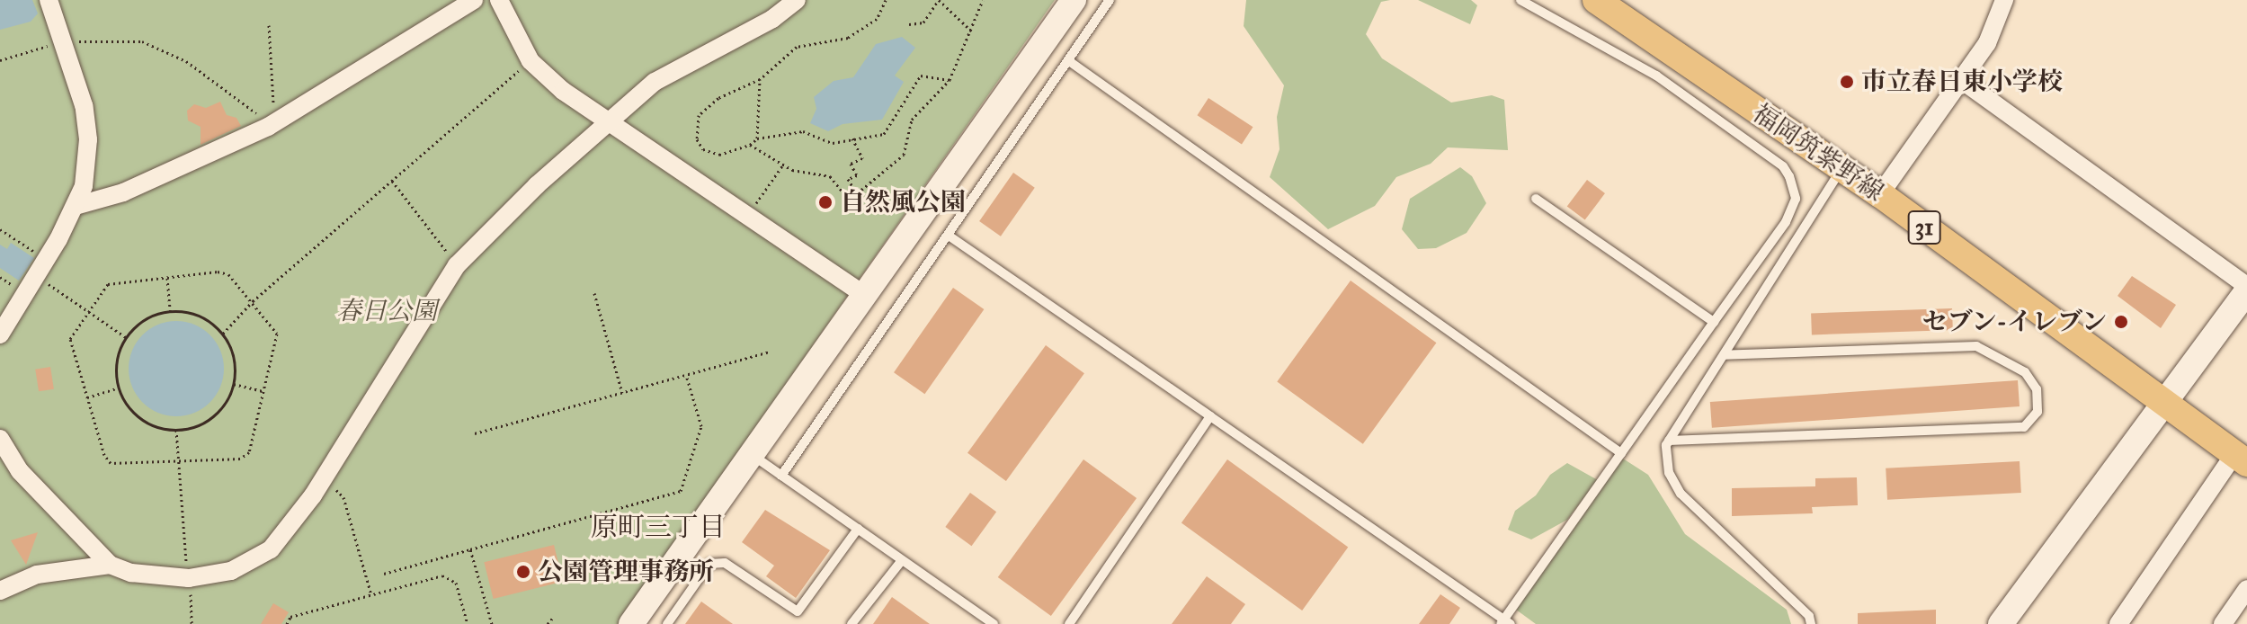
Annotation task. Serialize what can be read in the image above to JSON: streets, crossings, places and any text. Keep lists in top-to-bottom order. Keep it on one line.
{"streets":{"main road":["福岡筑紫野線","31"]},"districts":["原町三丁目"],"parks":["春日公園"],"places":["市立春日東小学校","自然風公園","セブン-イレブン","公園管理事務所"]}
